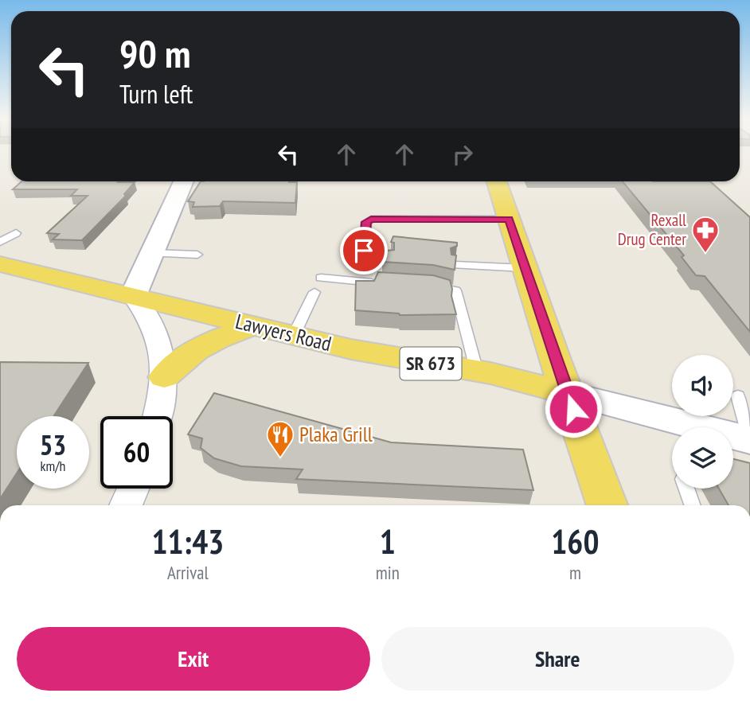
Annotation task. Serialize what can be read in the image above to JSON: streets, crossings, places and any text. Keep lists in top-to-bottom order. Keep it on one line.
{"streets":{"main road":["Lawyers Road","SR 673"]},"places":{"pharmacy":["Rexall Drug Center"],"restaurant":["Plaka Grill"]},"page":{"turn":["90 m","Turn left"],"speed":"53 km/h","limit":"60","eta":["11:43","Arrival","1","min","160","m"],"buttons":["Exit","Share"]}}
